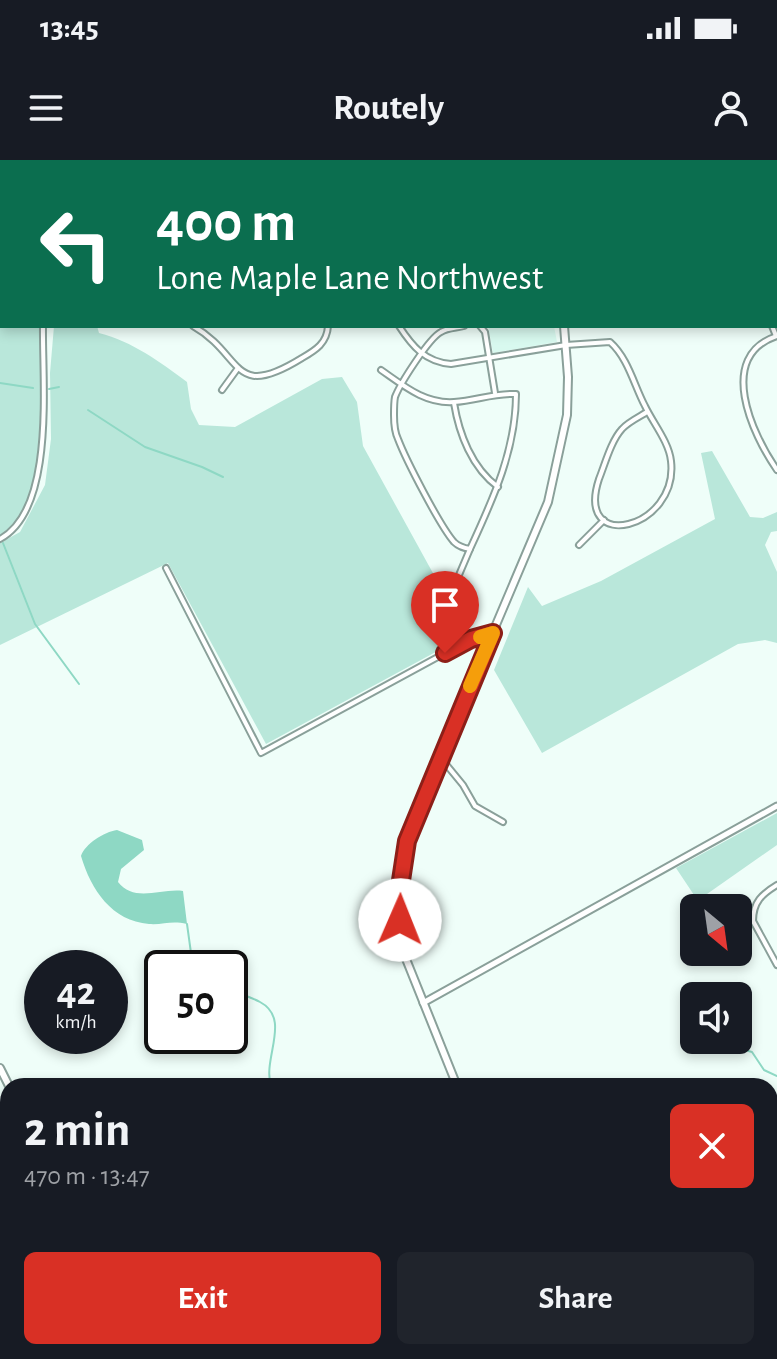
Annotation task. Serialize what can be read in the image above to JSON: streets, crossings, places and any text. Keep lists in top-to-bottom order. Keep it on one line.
{"north":"bottom right","page":{"status":"13:45","header":"Routely","turn":["400 m","Lone Maple Lane Northwest"],"speed":"42 km/h","limit":"50","heading":["2 min","470 m · 13:47"],"buttons":["Exit","Share"]}}
